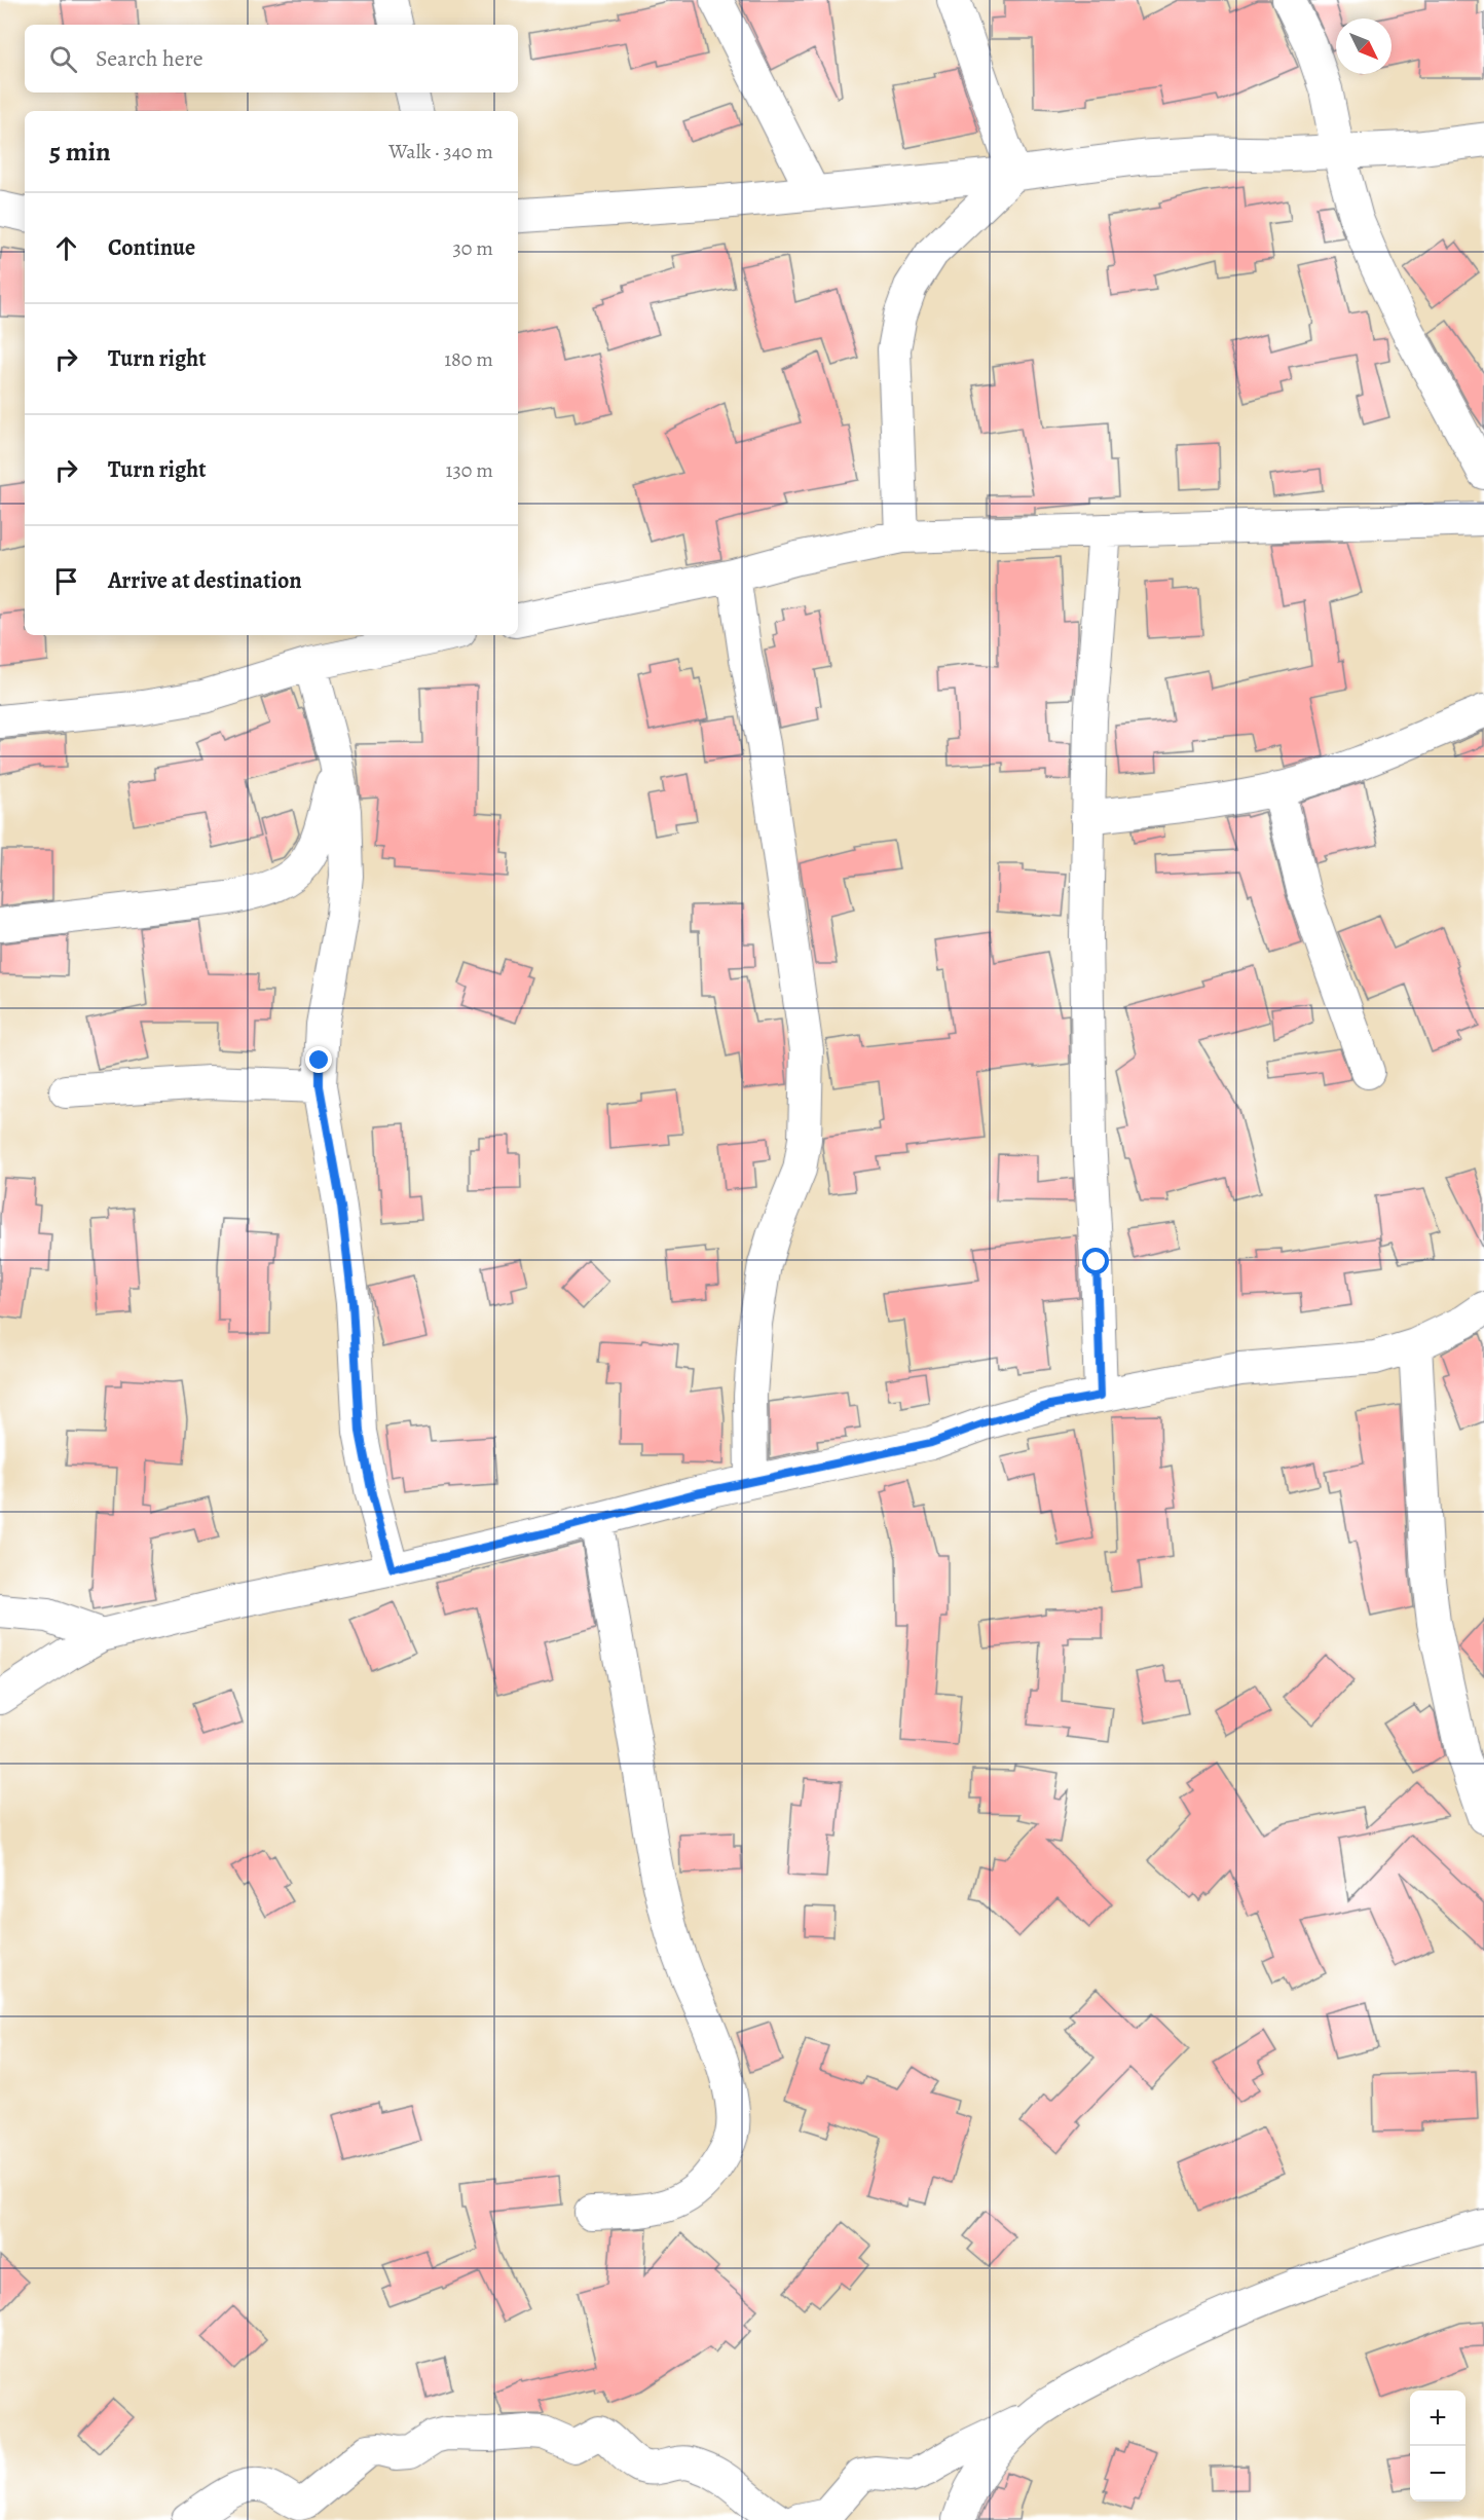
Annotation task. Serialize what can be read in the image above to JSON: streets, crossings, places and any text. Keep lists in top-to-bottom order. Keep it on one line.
{"north":"bottom right","page":{"search":"Search here","heading":["5 min","Walk · 340 m"],"list":[["Continue","30 m"],["Turn right","180 m"],["Turn right","130 m"],"Arrive at destination"],"map_buttons":["+","−"]}}
